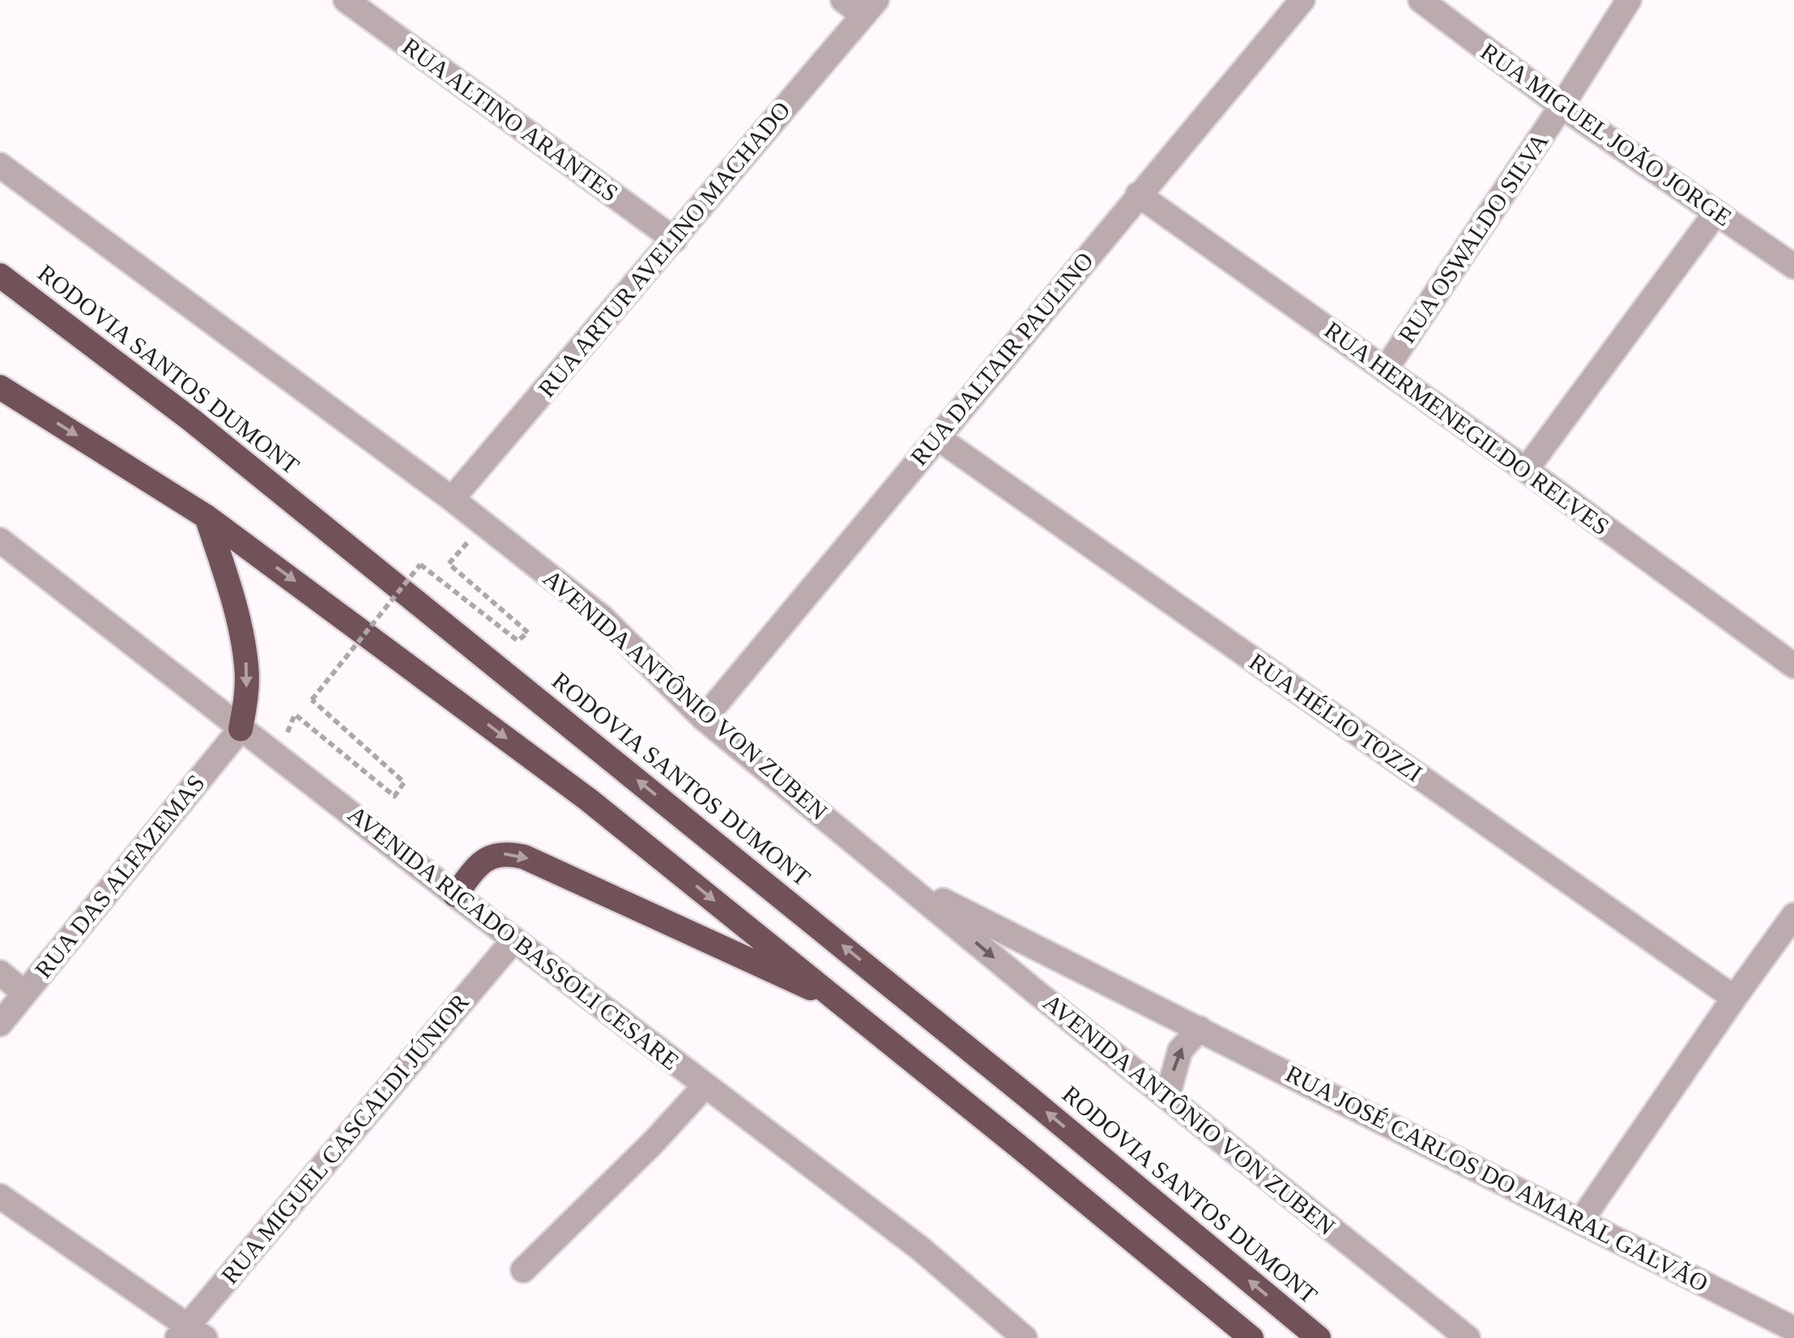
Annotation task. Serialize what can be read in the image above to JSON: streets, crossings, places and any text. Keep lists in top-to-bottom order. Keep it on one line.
{"streets":{"highway":["RODOVIA SANTOS DUMONT"],"street":["RUA ALTINO ARANTES","RUA MIGUEL JOÃO JORGE","RUA OSWALDO SILVA","RUA ARTUR AVELINO MACHADO","RUA DALTAIR PAULINO","RUA HERMENEGILDO RELVES","AVENIDA ANTÔNIO VON ZUBEN","RUA HÉLIO TOZZI","RUA DAS ALFAZEMAS","AVENIDA RICADO BASSOLI CESARE","RUA MIGUEL CASCALDI JÚNIOR","RUA JOSÉ CARLOS DO AMARAL GALVÃO"]},"crossings":[["RUA ALTINO ARANTES","RUA ARTUR AVELINO MACHADO"],["RUA MIGUEL JOÃO JORGE","RUA OSWALDO SILVA"],["RUA OSWALDO SILVA","RUA HERMENEGILDO RELVES"],["RUA ARTUR AVELINO MACHADO","AVENIDA ANTÔNIO VON ZUBEN"],["RUA DALTAIR PAULINO","RUA HERMENEGILDO RELVES"],["RUA DALTAIR PAULINO","AVENIDA ANTÔNIO VON ZUBEN"],["RUA DALTAIR PAULINO","RUA HÉLIO TOZZI"],["AVENIDA ANTÔNIO VON ZUBEN","RUA JOSÉ CARLOS DO AMARAL GALVÃO"],["RUA DAS ALFAZEMAS","AVENIDA RICADO BASSOLI CESARE"],["AVENIDA RICADO BASSOLI CESARE","RUA MIGUEL CASCALDI JÚNIOR"]]}
